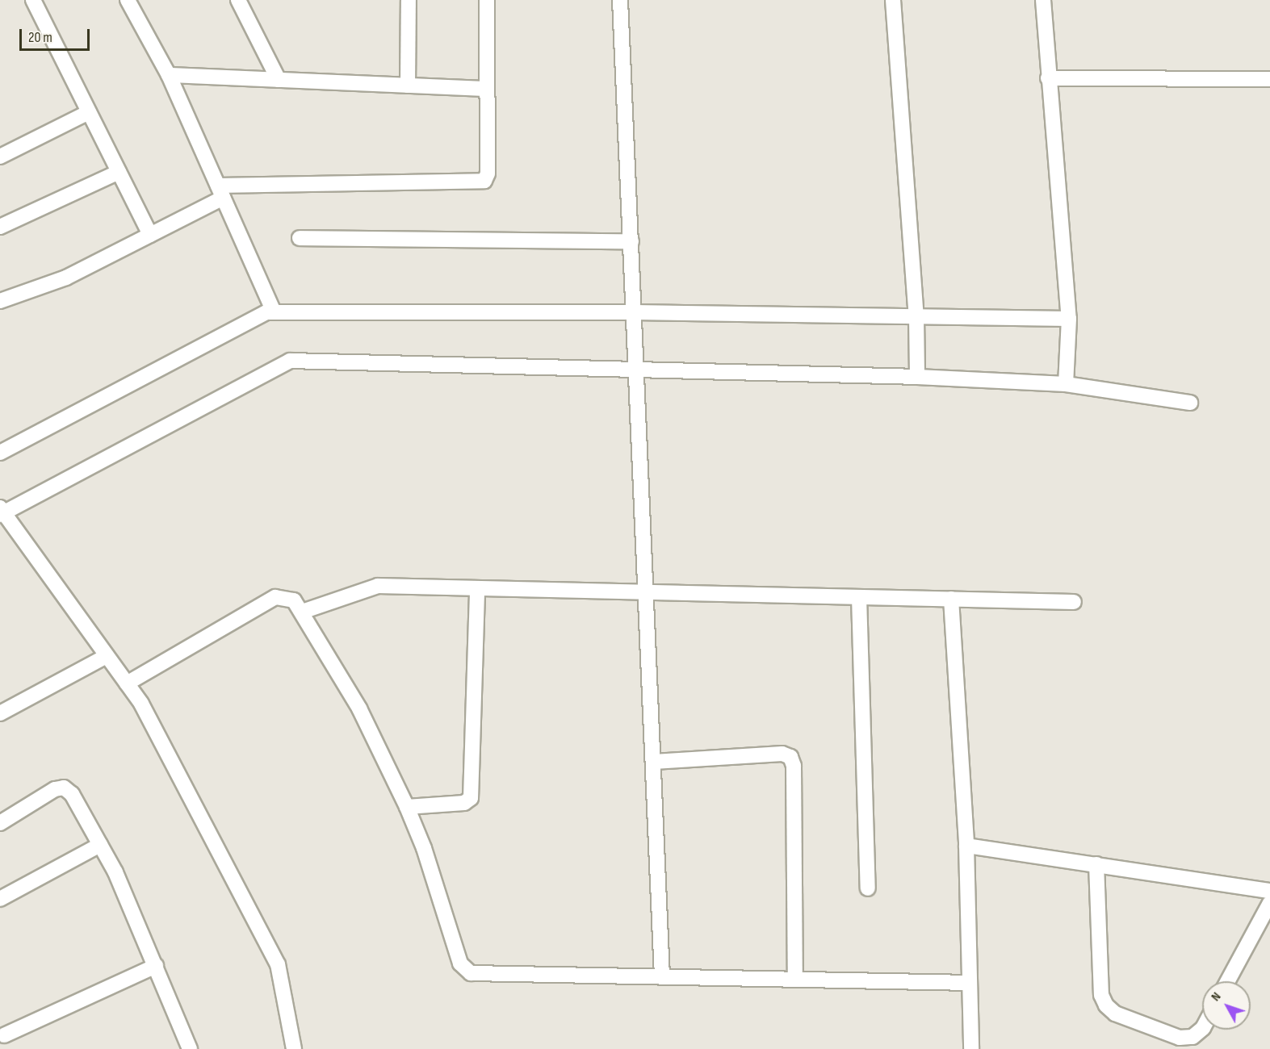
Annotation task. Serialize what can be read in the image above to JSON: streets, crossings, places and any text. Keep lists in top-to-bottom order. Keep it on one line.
{"scale_bar":"20 m","north":"top left"}
